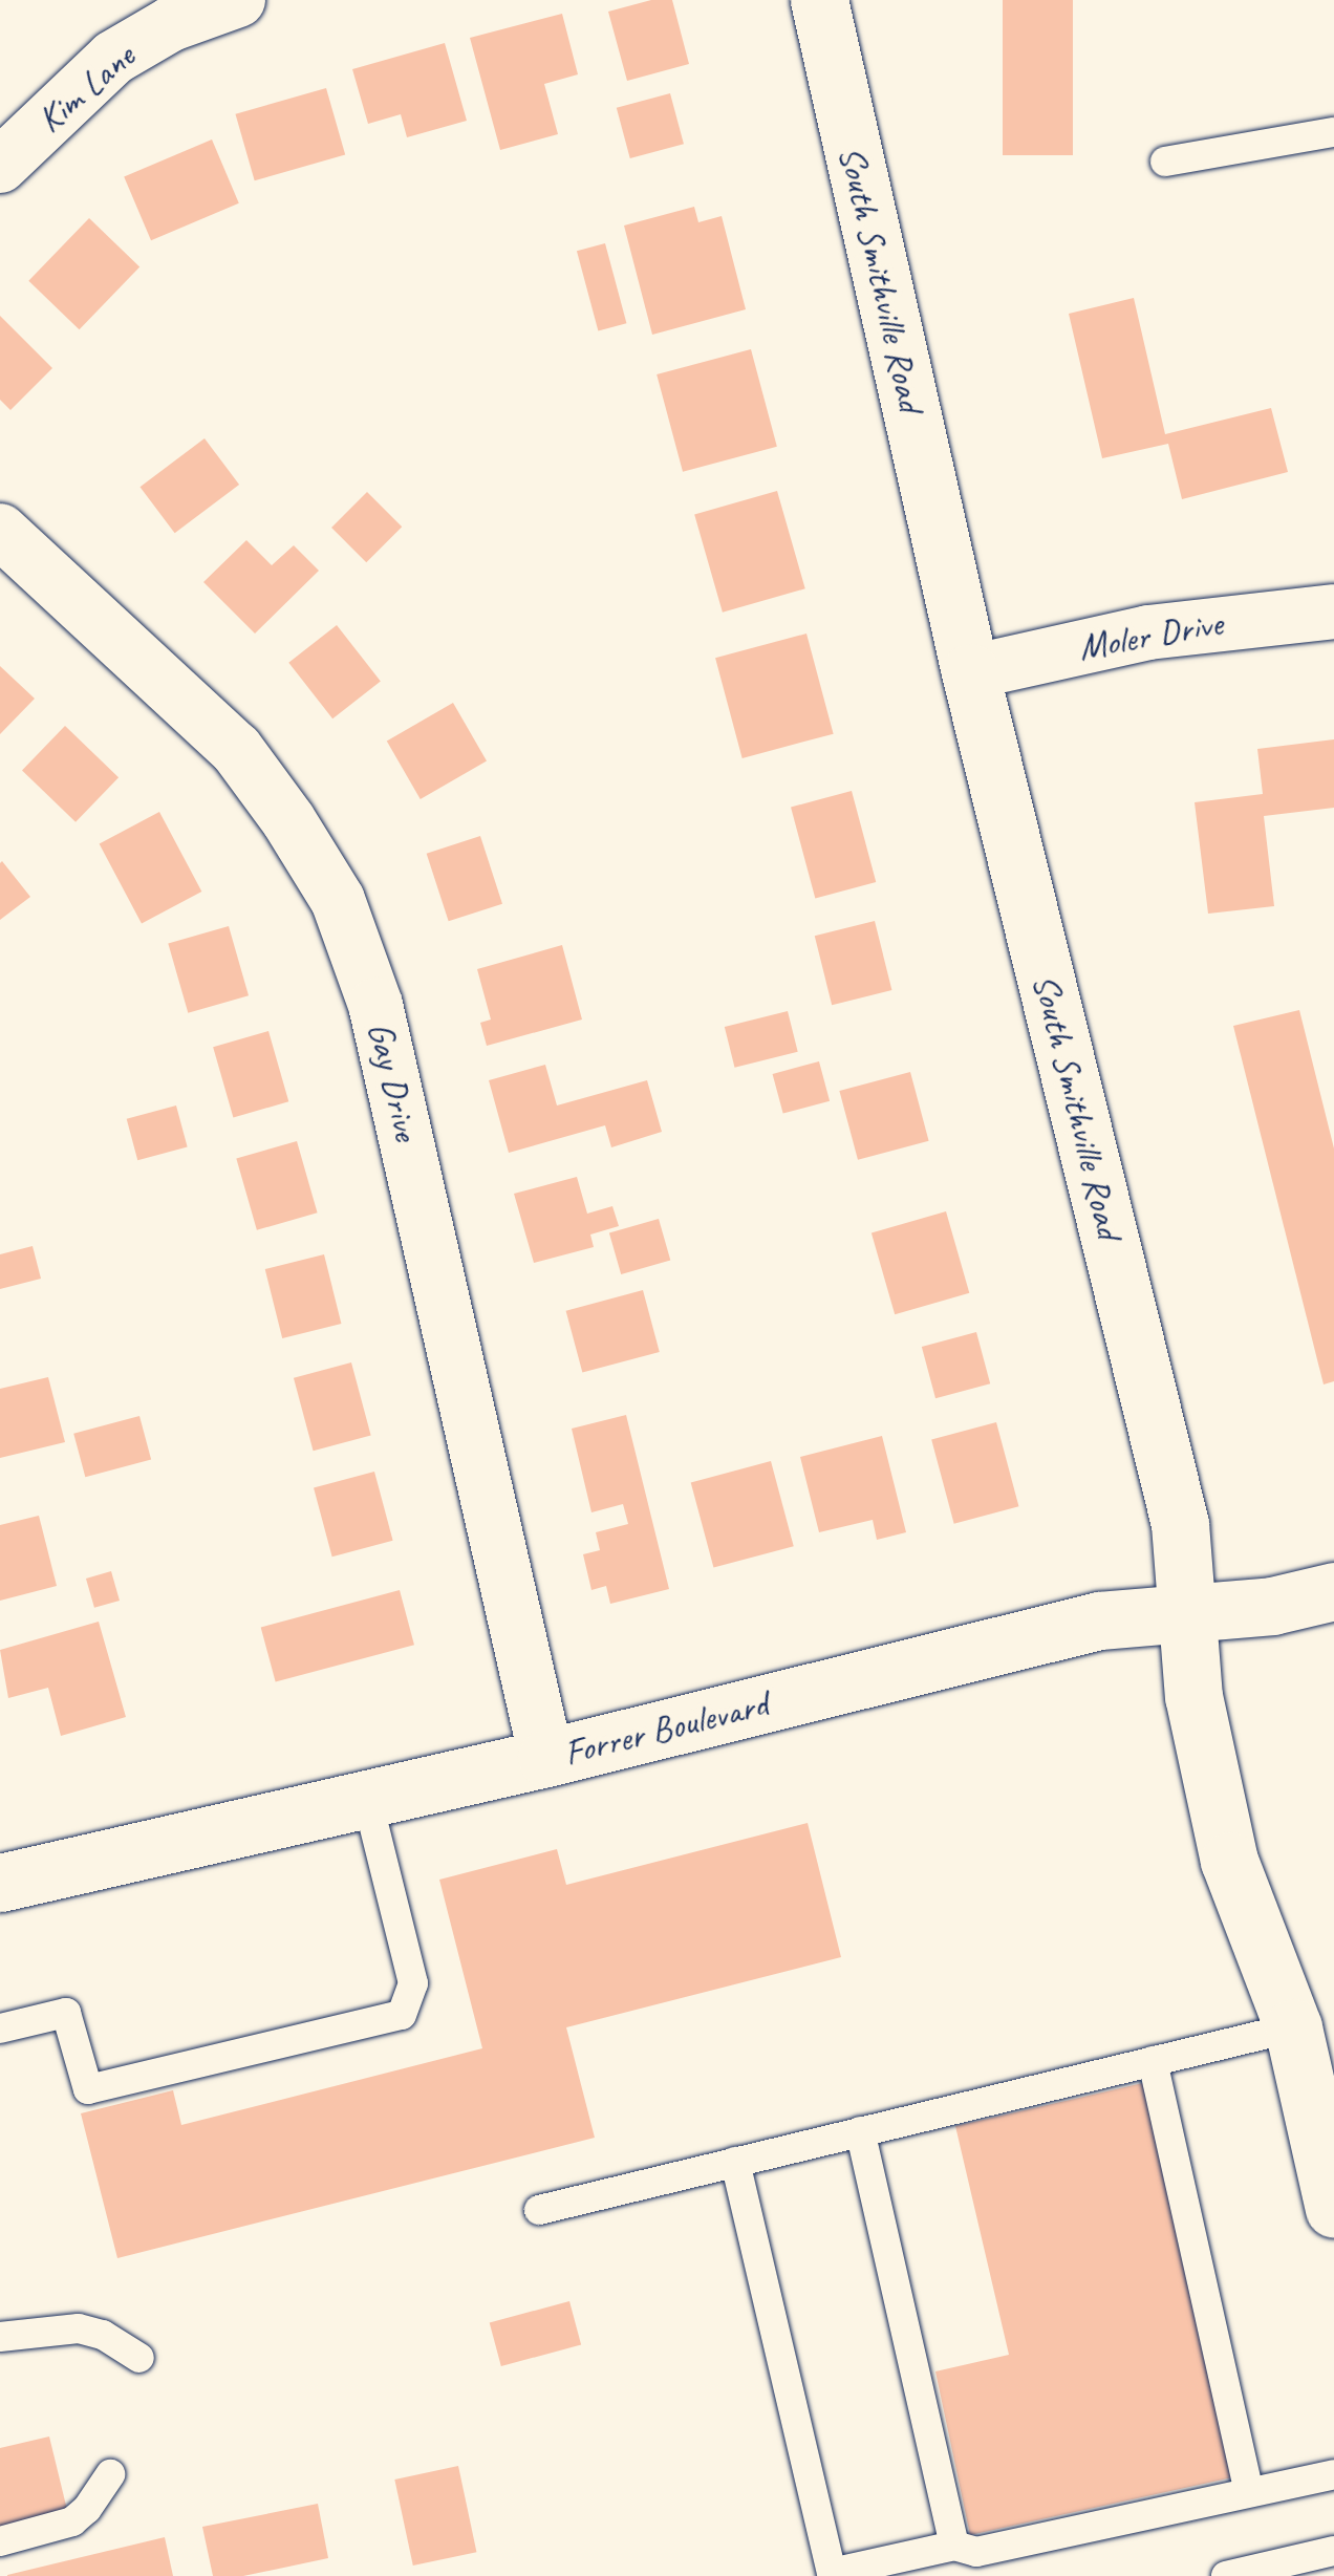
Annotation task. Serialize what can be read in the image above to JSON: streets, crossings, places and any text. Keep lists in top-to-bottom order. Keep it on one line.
{"streets":{"main road":["South Smithville Road","Forrer Boulevard"],"street":["Kim Lane","Moler Drive","Gay Drive"]},"crossings":[["South Smithville Road","Moler Drive"],["South Smithville Road","Forrer Boulevard"],["Gay Drive","Forrer Boulevard"]]}
